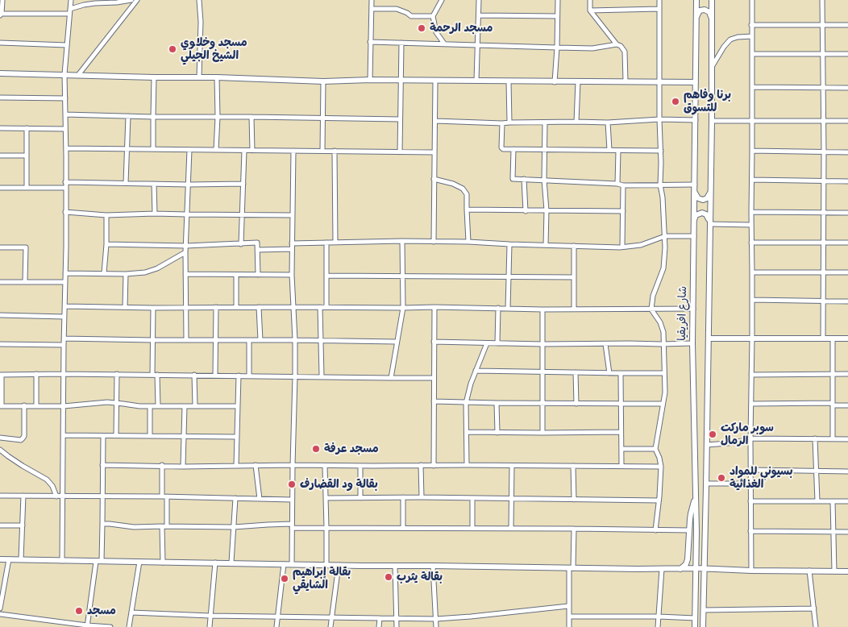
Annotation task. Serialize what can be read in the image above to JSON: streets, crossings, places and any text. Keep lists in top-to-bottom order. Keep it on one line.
{"streets":{"street":["شارع افريقيا"]},"places":["مسجد الرحمة","مسجد وخلاوي الشيخ الجيلي","برنا وفاهم للتسوق","سوبر ماركت الرمال","مسجد عرفة","بسيوني للمواد الغذائية","بقالة ود القضارف","بقالة يثرب","بقالة إبراهيم الشايقي","مسجد"]}
